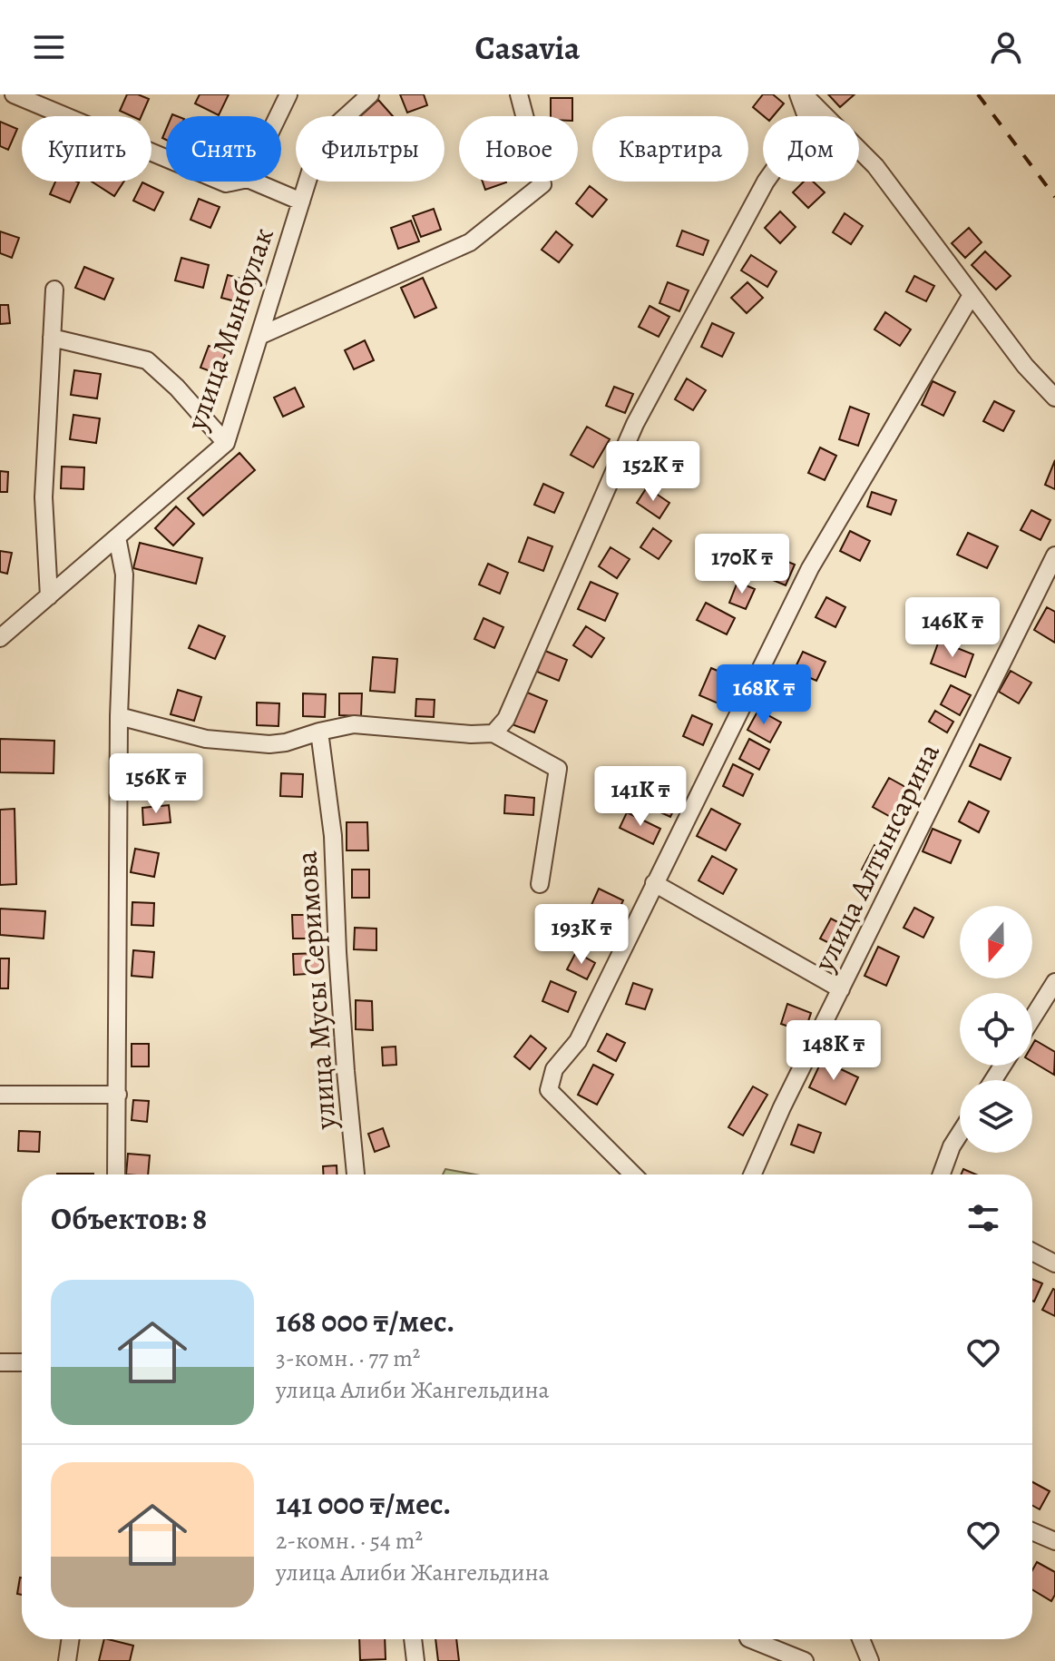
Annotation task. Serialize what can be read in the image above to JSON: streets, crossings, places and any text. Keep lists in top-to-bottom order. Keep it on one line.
{"streets":{"street":["улица Мынбулак","улица Алтынсарина","улица Мусы Серимова"]},"north":"bottom","page":{"header":"Casavia","chip":["Купить","Снять","Фильтры","Новое","Квартира","Дом"],"price":["152K ₸","170K ₸","146K ₸","168K ₸","156K ₸","141K ₸","193K ₸","148K ₸"],"heading":"Объектов: 8","list":[{"name":"168 000 ₸/мес.","note":"3-комн. · 77 m² · улица Алиби Жангельдина"},{"name":"141 000 ₸/мес.","note":"2-комн. · 54 m² · улица Алиби Жангельдина"}]}}
